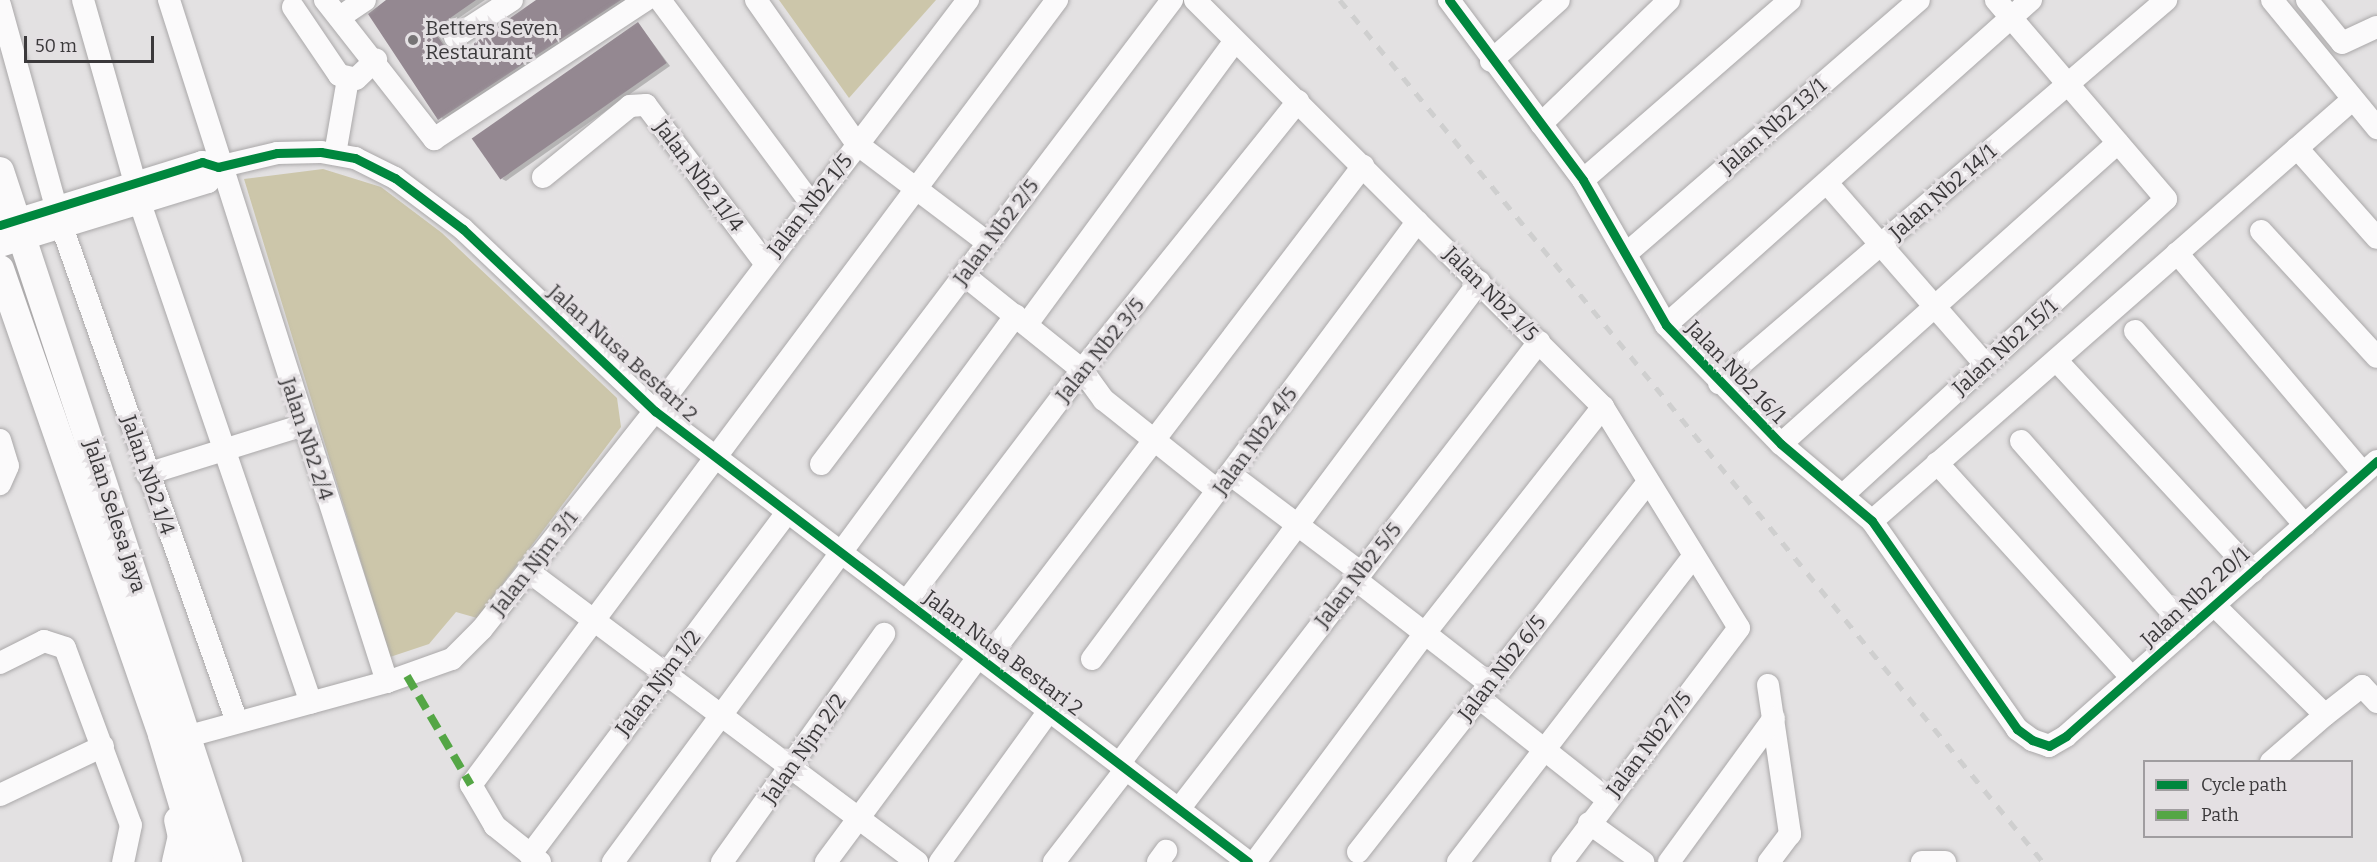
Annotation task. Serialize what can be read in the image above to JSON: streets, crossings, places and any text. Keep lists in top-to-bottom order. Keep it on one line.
{"streets":{"main road":["Jalan Selesa Jaya"],"street":["Jalan Nb2 13/1","Jalan Nb2 11/4","Jalan Nb2 14/1","Jalan Nb2 1/5","Jalan Nb2 2/5","Jalan Nb2 15/1","Jalan Nb2 3/5","Jalan Nusa Bestari 2","Jalan Nb2 16/1","Jalan Nb2 2/4","Jalan Nb2 4/5","Jalan Nb2 1/4","Jalan Njm 3/1","Jalan Nb2 5/5","Jalan Nb2 20/1","Jalan Nb2 6/5","Jalan Njm 1/2","Jalan Nb2 7/5","Jalan Njm 2/2"]},"crossings":[["Jalan Nb2 13/1","Jalan Nb2 16/1"],["Jalan Nb2 11/4","Jalan Nb2 1/5"],["Jalan Nb2 14/1","Jalan Nb2 16/1"],["Jalan Nb2 1/5","Jalan Nb2 3/5"],["Jalan Nb2 1/5","Jalan Nusa Bestari 2"],["Jalan Nb2 1/5","Jalan Nb2 4/5"],["Jalan Nb2 1/5","Jalan Njm 3/1"],["Jalan Nb2 1/5","Jalan Nb2 5/5"],["Jalan Nb2 1/5","Jalan Nb2 6/5"],["Jalan Nb2 1/5","Jalan Nb2 7/5"],["Jalan Nb2 15/1","Jalan Nb2 16/1"],["Jalan Nb2 3/5","Jalan Nusa Bestari 2"],["Jalan Nusa Bestari 2","Jalan Nb2 2/4"],["Jalan Nusa Bestari 2","Jalan Nb2 1/4"],["Jalan Nusa Bestari 2","Jalan Selesa Jaya"],["Jalan Nusa Bestari 2","Jalan Njm 3/1"],["Jalan Nusa Bestari 2","Jalan Nb2 5/5"],["Jalan Nusa Bestari 2","Jalan Njm 1/2"],["Jalan Nb2 16/1","Jalan Nb2 20/1"],["Jalan Nb2 2/4","Jalan Njm 3/1"]],"places":["Betters Seven Restaurant"],"legend":["Cycle path","Path"],"scale_bar":"50 m"}
